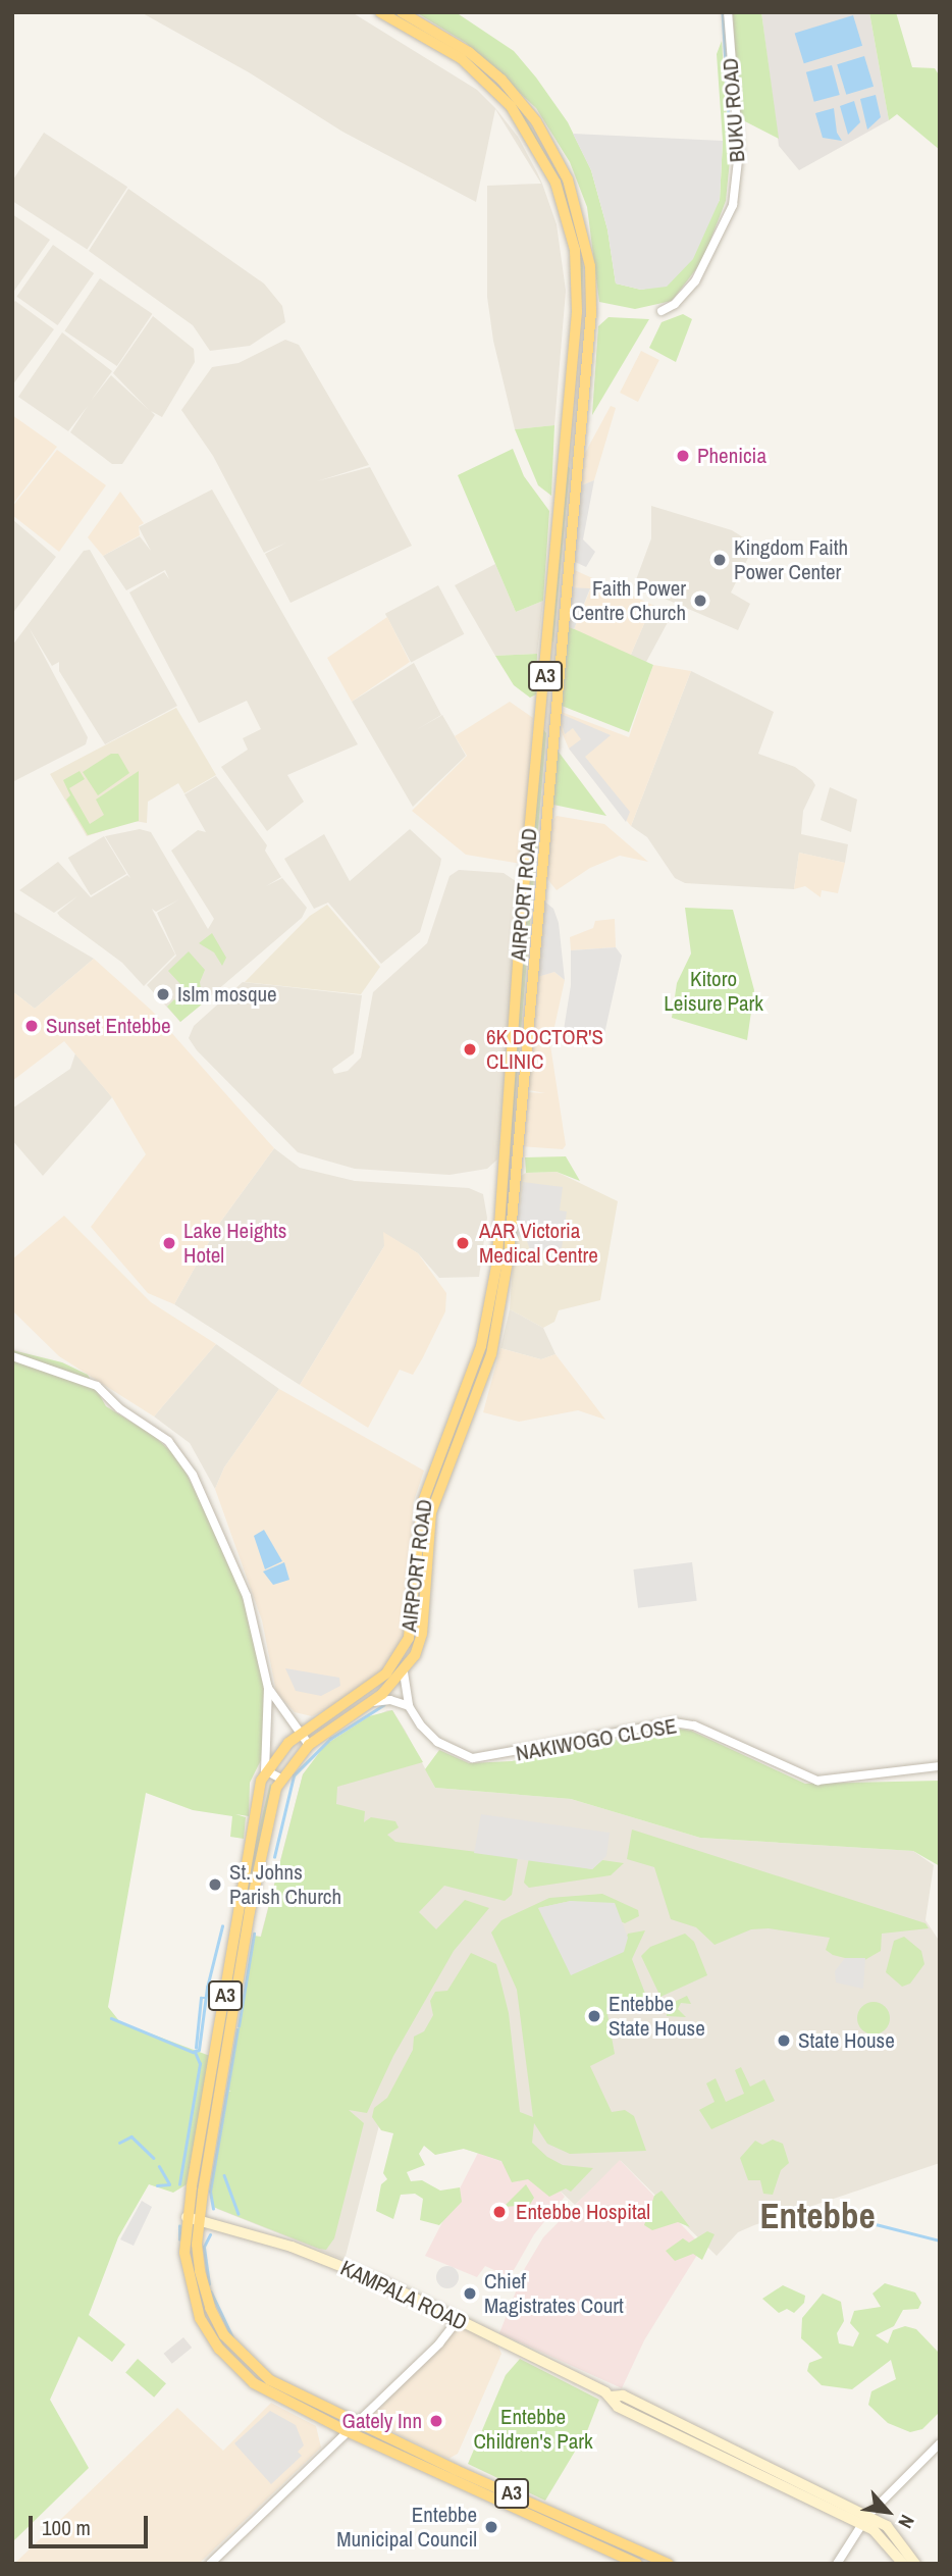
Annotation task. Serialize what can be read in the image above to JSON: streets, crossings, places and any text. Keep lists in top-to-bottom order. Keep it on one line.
{"streets":{"highway":["A3","AIRPORT ROAD"],"main road":["KAMPALA ROAD"],"street":["BUKU ROAD","NAKIWOGO CLOSE"]},"crossings":[["A3","AIRPORT ROAD"],["A3","KAMPALA ROAD"]],"districts":["Entebbe"],"parks":["Kitoro Leisure Park","Entebbe Children's Park"],"places":["Phenicia","Kingdom Faith Power Center","Faith Power Centre Church","Islm mosque","Sunset Entebbe","6K DOCTOR'S CLINIC","Lake Heights Hotel","AAR Victoria Medical Centre","St. Johns Parish Church","Entebbe State House","State House","Entebbe Hospital","Chief Magistrates Court","Gately Inn","Entebbe Municipal Council"],"scale_bar":"100 m","north":"bottom right"}
